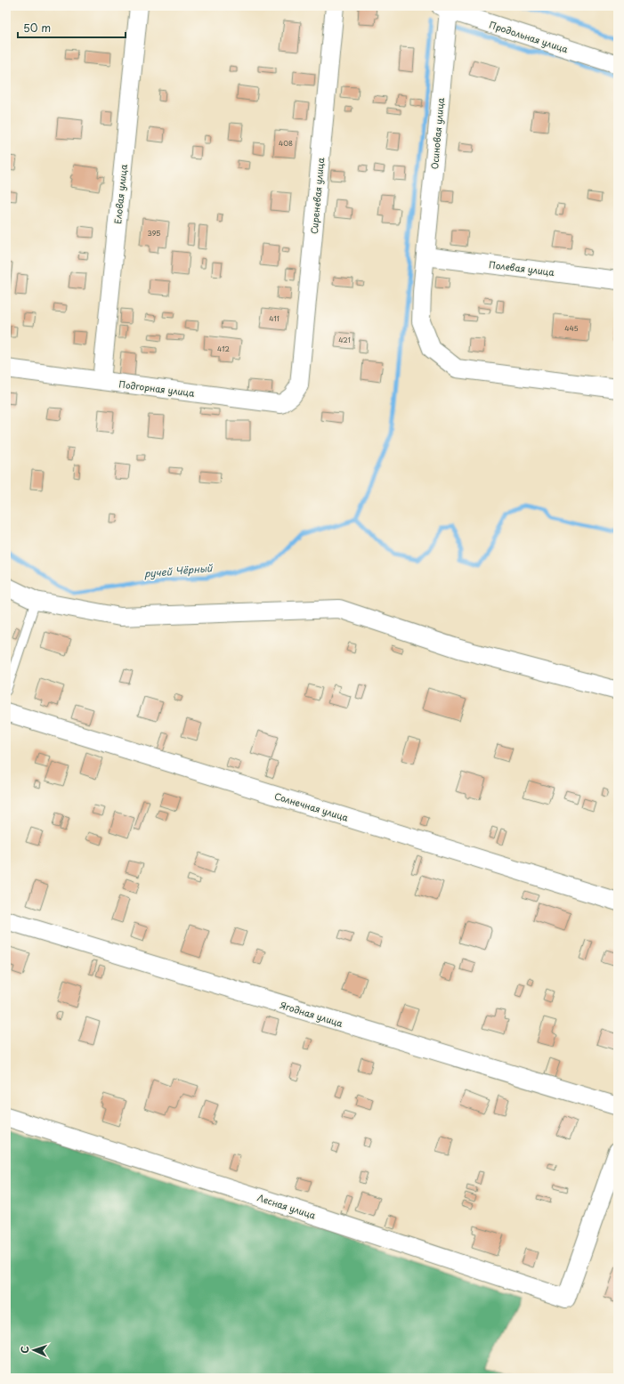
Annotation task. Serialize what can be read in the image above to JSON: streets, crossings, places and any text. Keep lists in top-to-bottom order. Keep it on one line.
{"streets":{"street":["Продольная улица","Осиновая улица","Еловая улица","Сиреневая улица","Полевая улица","Подгорная улица","Солнечная улица","Ягодная улица","Лесная улица"]},"crossings":[["Продольная улица","Осиновая улица"],["Осиновая улица","Полевая улица"],["Еловая улица","Подгорная улица"],["Сиреневая улица","Подгорная улица"]],"water":["ручей Чёрный"],"house_numbers":["408","395","411","445","421","412"],"scale_bar":"50 m","north":"left"}
